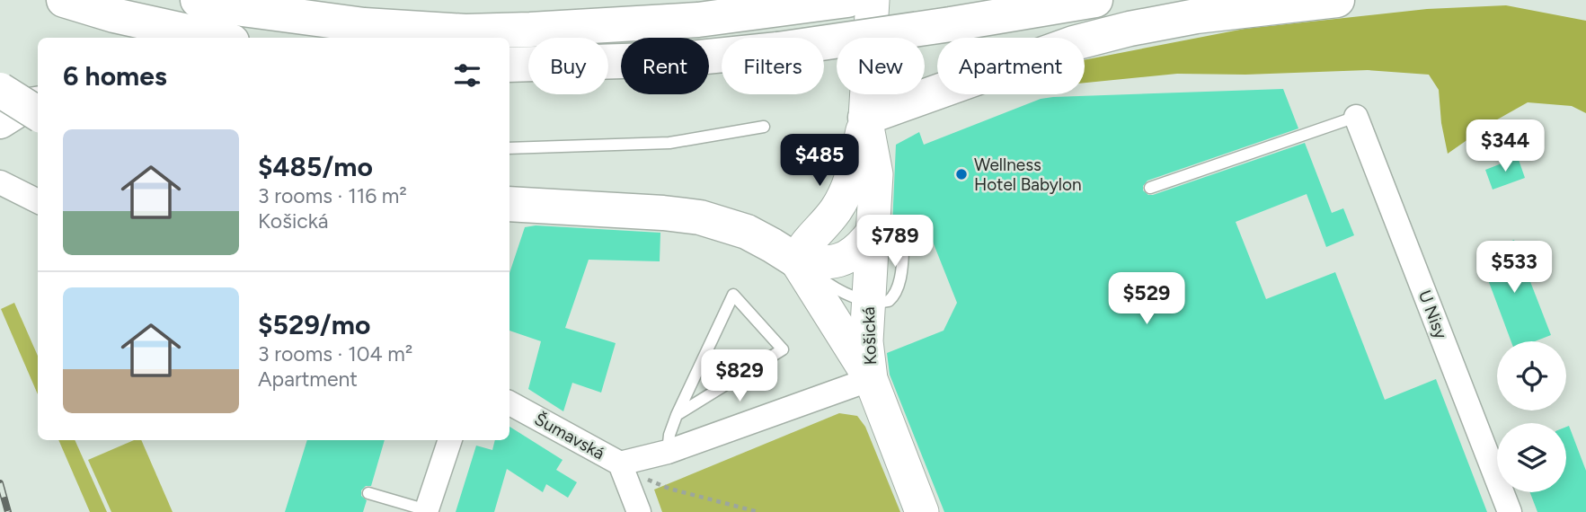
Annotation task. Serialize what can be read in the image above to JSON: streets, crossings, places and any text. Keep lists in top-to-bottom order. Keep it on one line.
{"streets":{"street":["U Nisy","Košická","Šumavská"]},"places":["Wellness Hotel Babylon"],"page":{"chip":["Buy","Rent","Filters","New","Apartment"],"heading":"6 homes","list":[{"name":"$485/mo","note":"3 rooms · 116 m² · Košická"},{"name":"$529/mo","note":"3 rooms · 104 m² · Apartment"}],"price":["$344","$485","$789","$533","$529","$829"]}}
